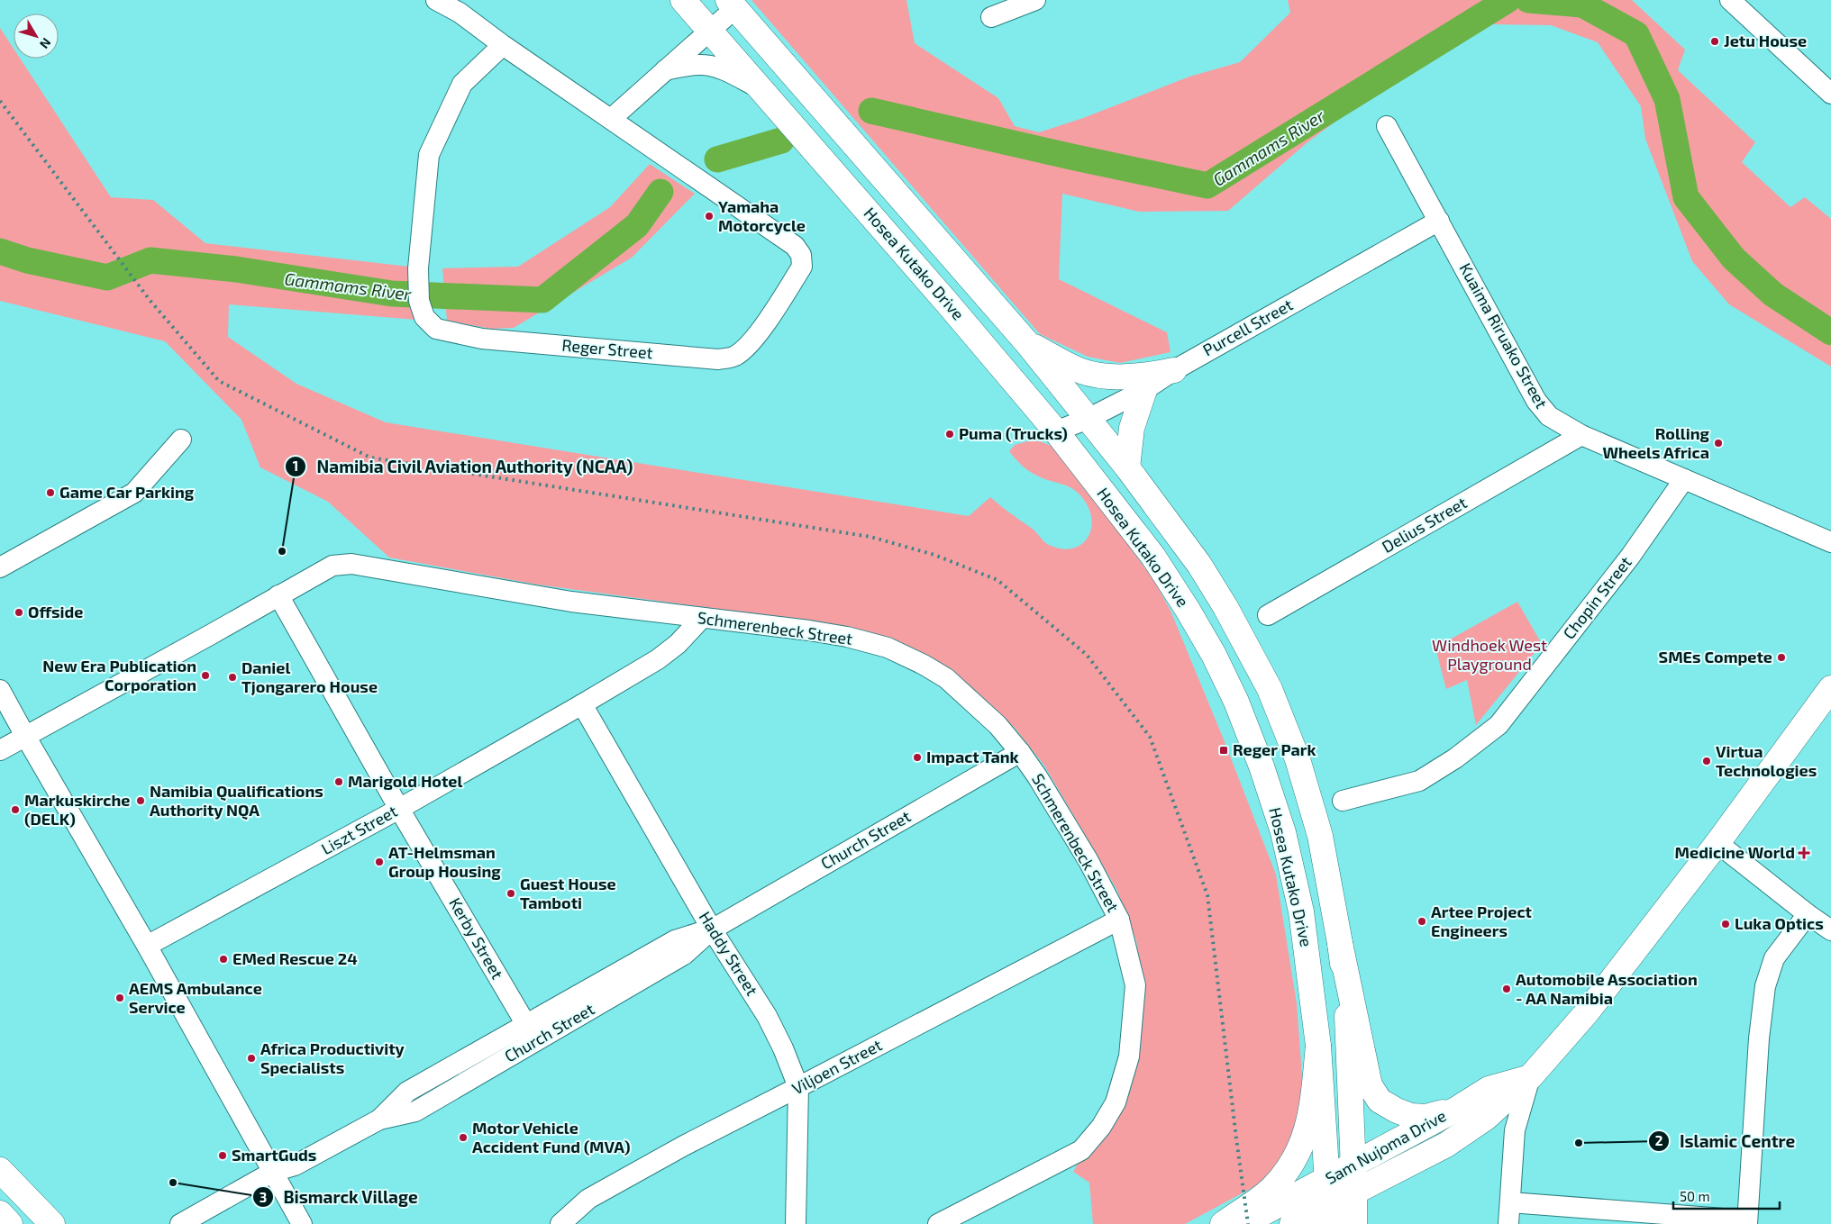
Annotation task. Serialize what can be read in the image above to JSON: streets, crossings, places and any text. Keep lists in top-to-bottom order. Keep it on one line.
{"streets":{"main road":["Hosea Kutako Drive","Sam Nujoma Drive"],"street":["Purcell Street","Kuaima Riruako Street","Reger Street","Delius Street","Chopin Street","Schmerenbeck Street","Liszt Street","Church Street","Kerby Street","Haddy Street","Viljoen Street"]},"crossings":[["Hosea Kutako Drive","Purcell Street"],["Hosea Kutako Drive","Sam Nujoma Drive"],["Purcell Street","Kuaima Riruako Street"],["Kuaima Riruako Street","Delius Street"],["Kuaima Riruako Street","Chopin Street"],["Schmerenbeck Street","Liszt Street"],["Schmerenbeck Street","Church Street"],["Schmerenbeck Street","Kerby Street"],["Schmerenbeck Street","Viljoen Street"],["Liszt Street","Kerby Street"],["Liszt Street","Haddy Street"],["Church Street","Kerby Street"],["Church Street","Haddy Street"],["Haddy Street","Viljoen Street"]],"water":["Gammams River"],"parks":["Windhoek West Playground"],"places":{"other":["Jetu House","Yamaha Motorcycle","Puma (Trucks)","Rolling Wheels Africa","Game Car Parking","Namibia Civil Aviation Authority (NCAA)","Offside","SMEs Compete","New Era Publication Corporation","Daniel Tjongarero House","Impact Tank","Virtua Technologies","Marigold Hotel","Namibia Qualifications Authority NQA","Markuskirche (DELK)","AT-Helmsman Group Housing","Guest House Tamboti","Artee Project Engineers","Luka Optics","EMed Rescue 24","Automobile Association - AA Namibia","AEMS Ambulance Service","Africa Productivity Specialists","Motor Vehicle Accident Fund (MVA)","Islamic Centre","SmartGuds","Bismarck Village"],"transit":["Reger Park"],"health":["Medicine World"]},"scale_bar":"50 m","north":"bottom right"}
